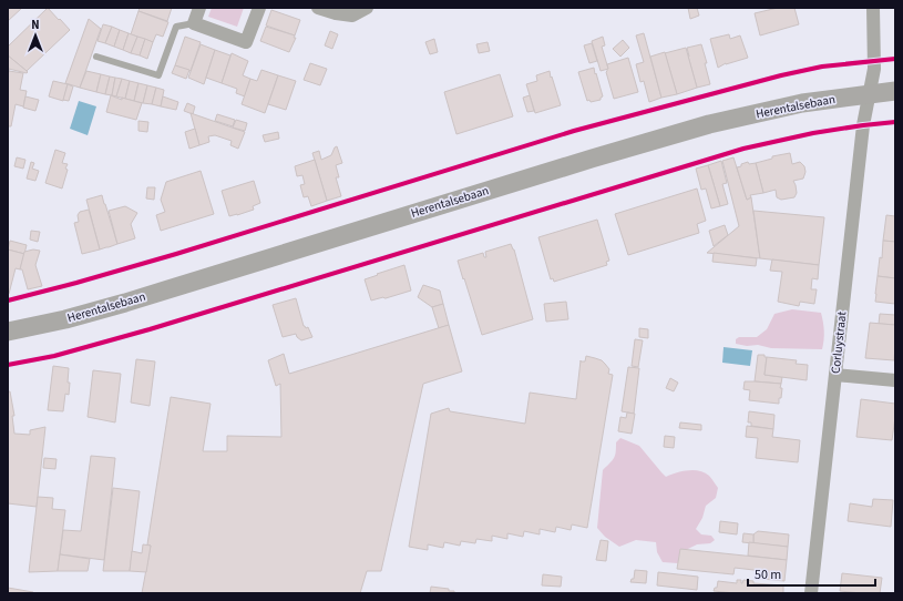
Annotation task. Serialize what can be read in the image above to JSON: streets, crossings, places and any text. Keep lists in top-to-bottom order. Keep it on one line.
{"streets":{"main road":["Herentalsebaan"],"street":["Corluystraat"]},"crossings":[["Herentalsebaan","Corluystraat"]],"scale_bar":"50 m","north":"top"}
